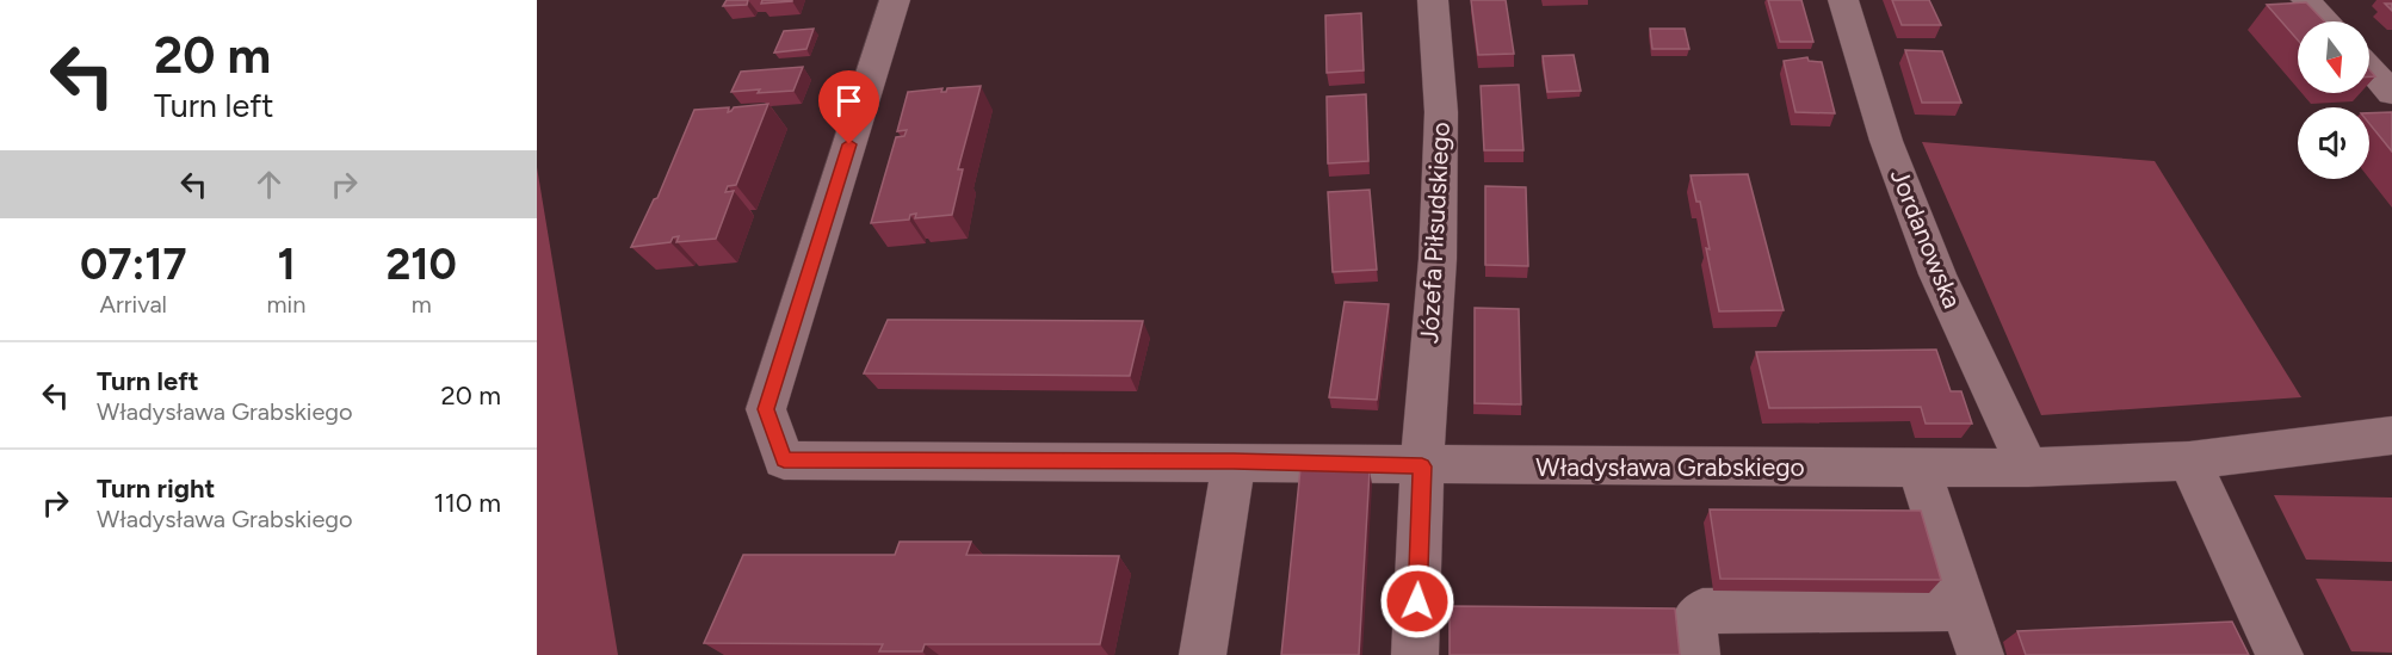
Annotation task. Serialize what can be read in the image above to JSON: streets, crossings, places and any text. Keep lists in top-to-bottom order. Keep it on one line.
{"streets":{"street":["Józefa Piłsudskiego","Jordanowska","Władysława Grabskiego"]},"crossings":[["Józefa Piłsudskiego","Władysława Grabskiego"],["Jordanowska","Władysława Grabskiego"]],"north":"bottom","page":{"turn":["20 m","Turn left"],"eta":["07:17","Arrival","1","min","210","m"],"list":[{"name":"Turn left","note":"Władysława Grabskiego","value":"20 m"},{"name":"Turn right","note":"Władysława Grabskiego","value":"110 m"}]}}
